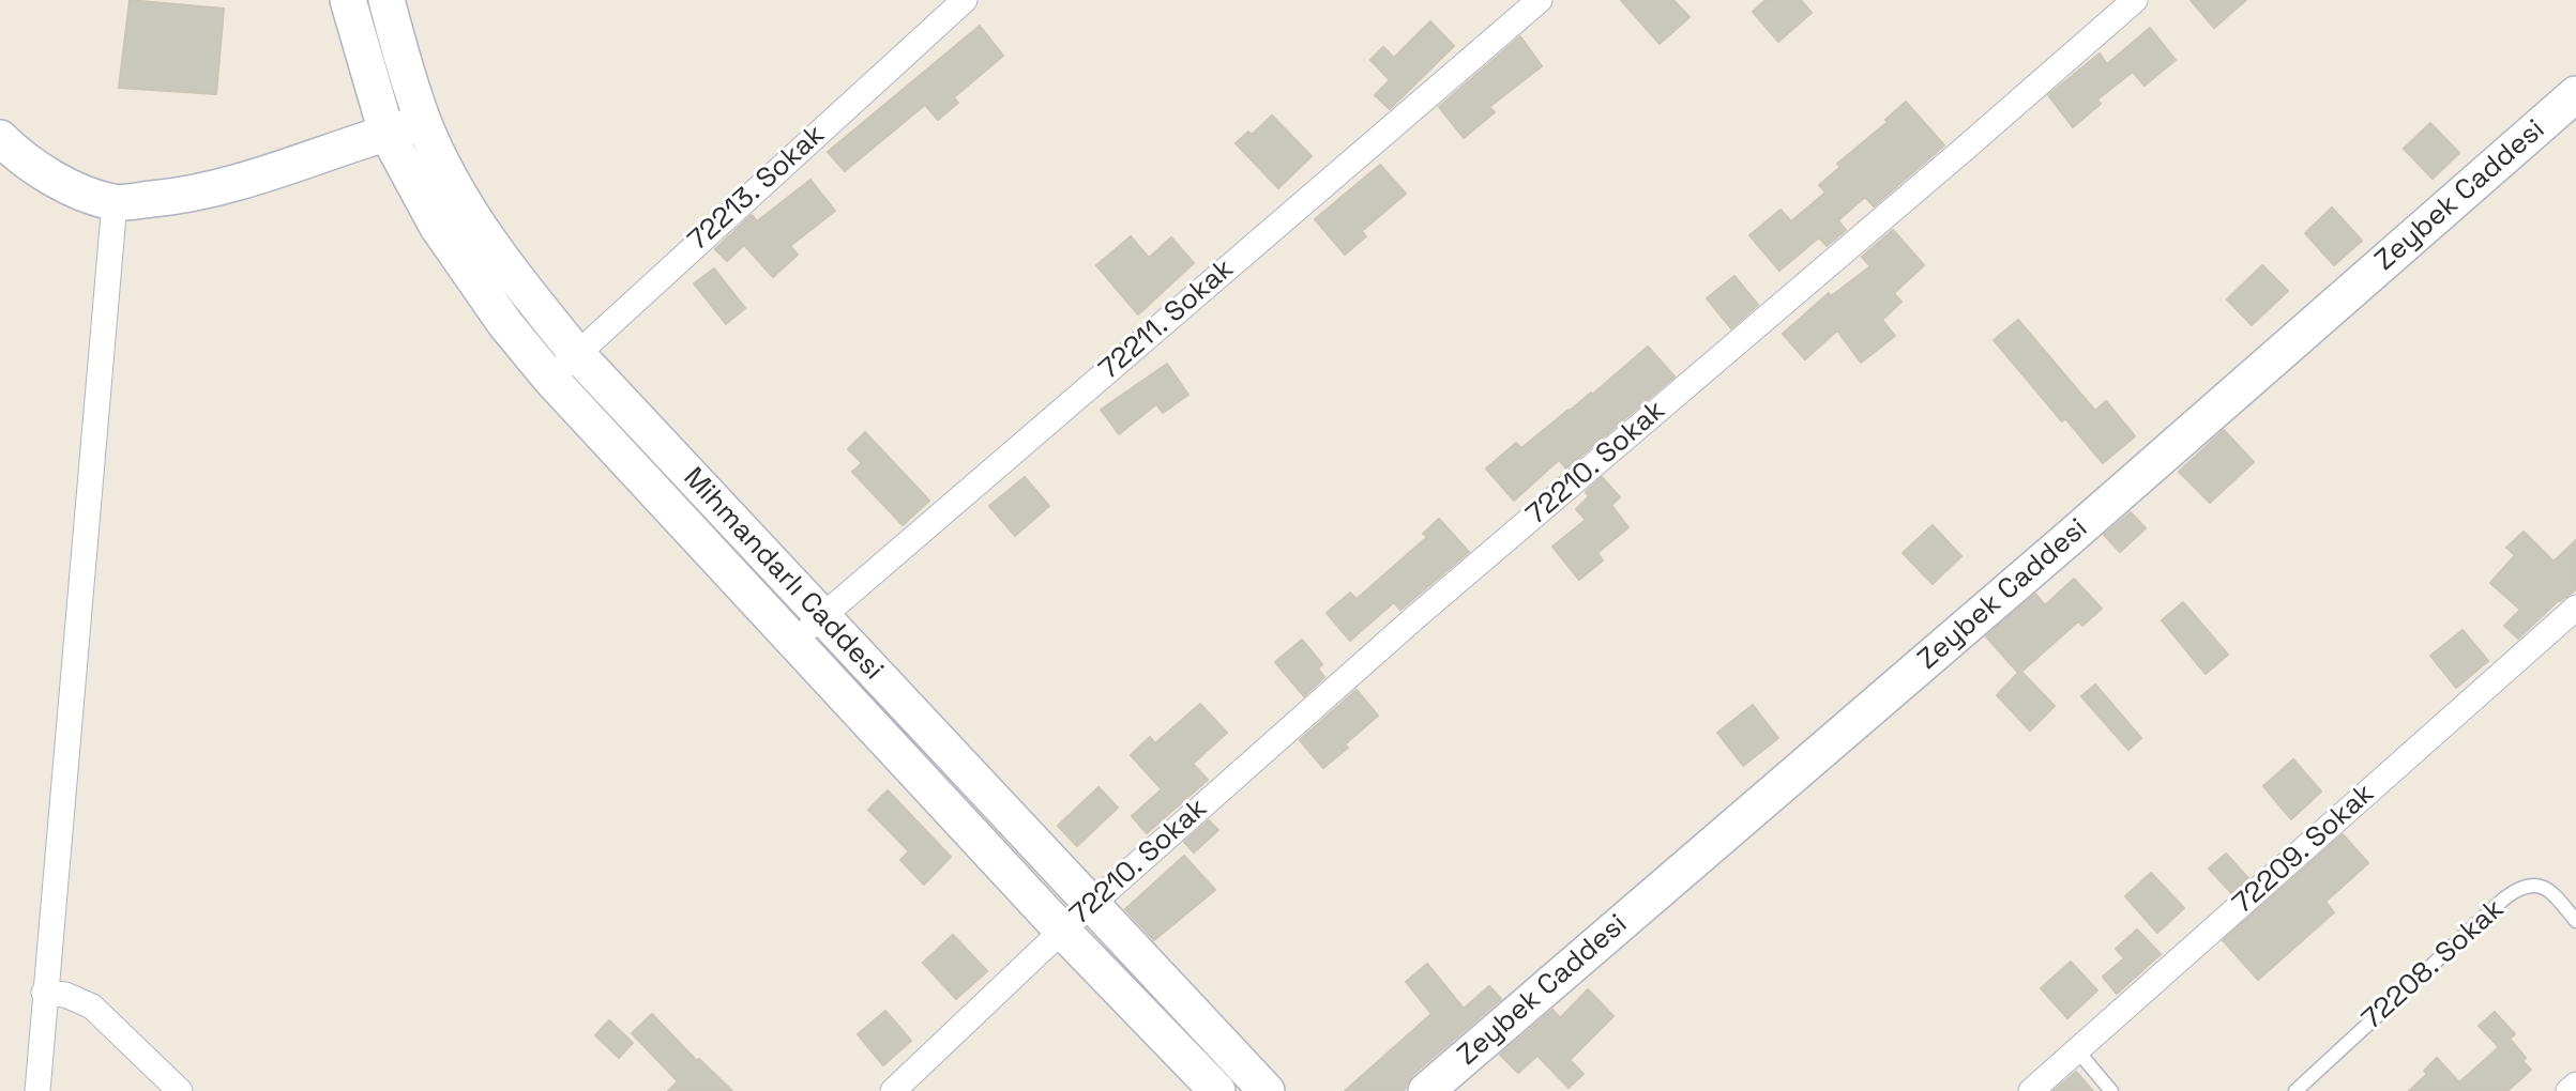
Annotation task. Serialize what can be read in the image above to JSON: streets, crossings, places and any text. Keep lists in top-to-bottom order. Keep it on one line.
{"streets":{"street":["72213. Sokak","Zeybek Caddesi","72211. Sokak","72210. Sokak","Mihmandarlı Caddesi","72209. Sokak"],"lane":["72208. Sokak"]},"crossings":[["72213. Sokak","Mihmandarlı Caddesi"],["72211. Sokak","Mihmandarlı Caddesi"],["72210. Sokak","Mihmandarlı Caddesi"]]}
